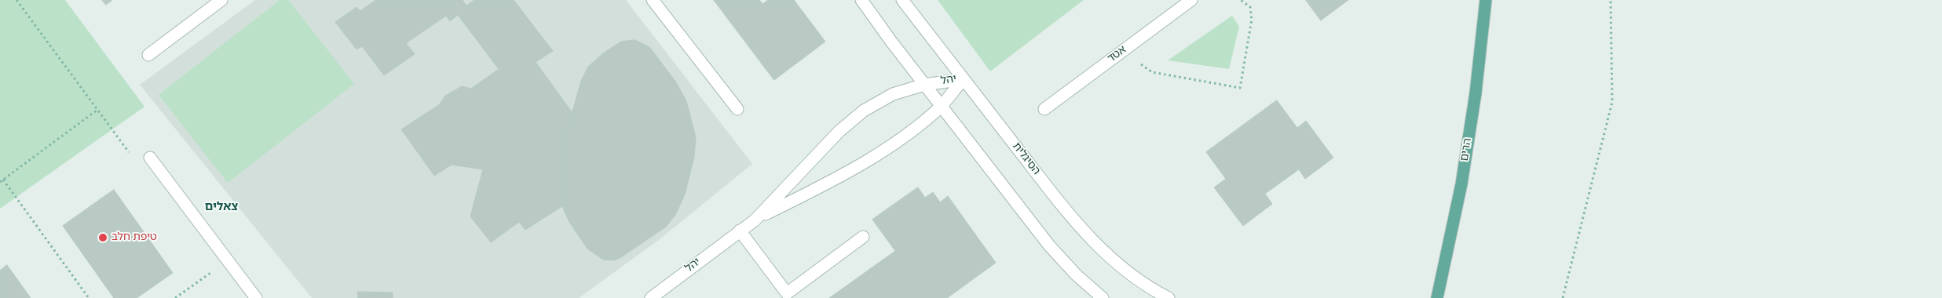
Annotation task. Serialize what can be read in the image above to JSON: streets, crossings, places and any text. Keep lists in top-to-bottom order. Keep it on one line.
{"streets":{"main road":["הרים"],"street":["אטד","יהל","הסיגלית"]},"crossings":[["יהל","הסיגלית"]],"districts":["צאלים"],"places":["טיפת חלב"]}
